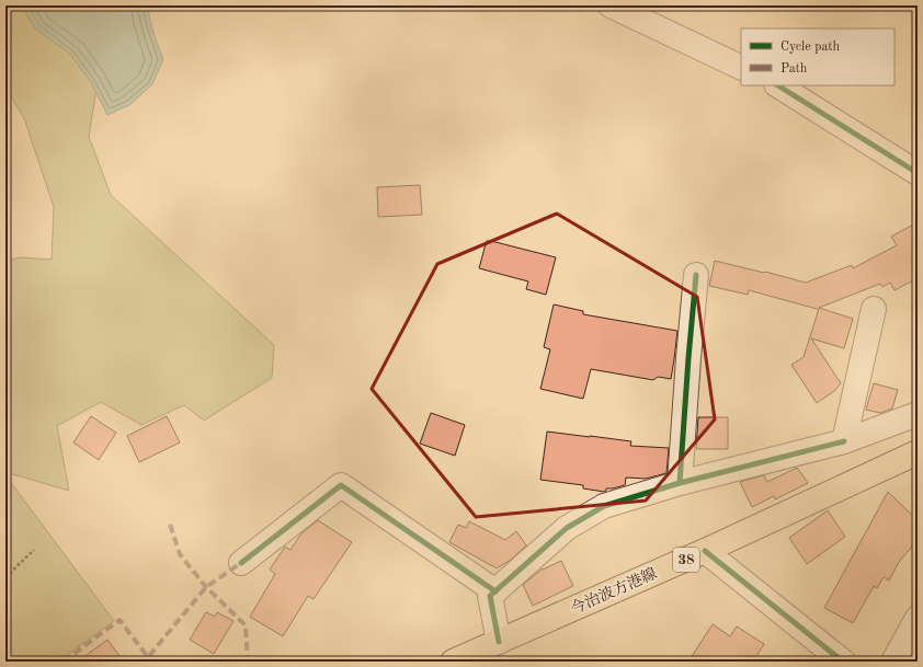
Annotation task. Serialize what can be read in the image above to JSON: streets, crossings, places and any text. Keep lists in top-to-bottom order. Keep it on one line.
{"streets":{"main road":["38","今治波方港線"]},"legend":["Cycle path","Path"]}
